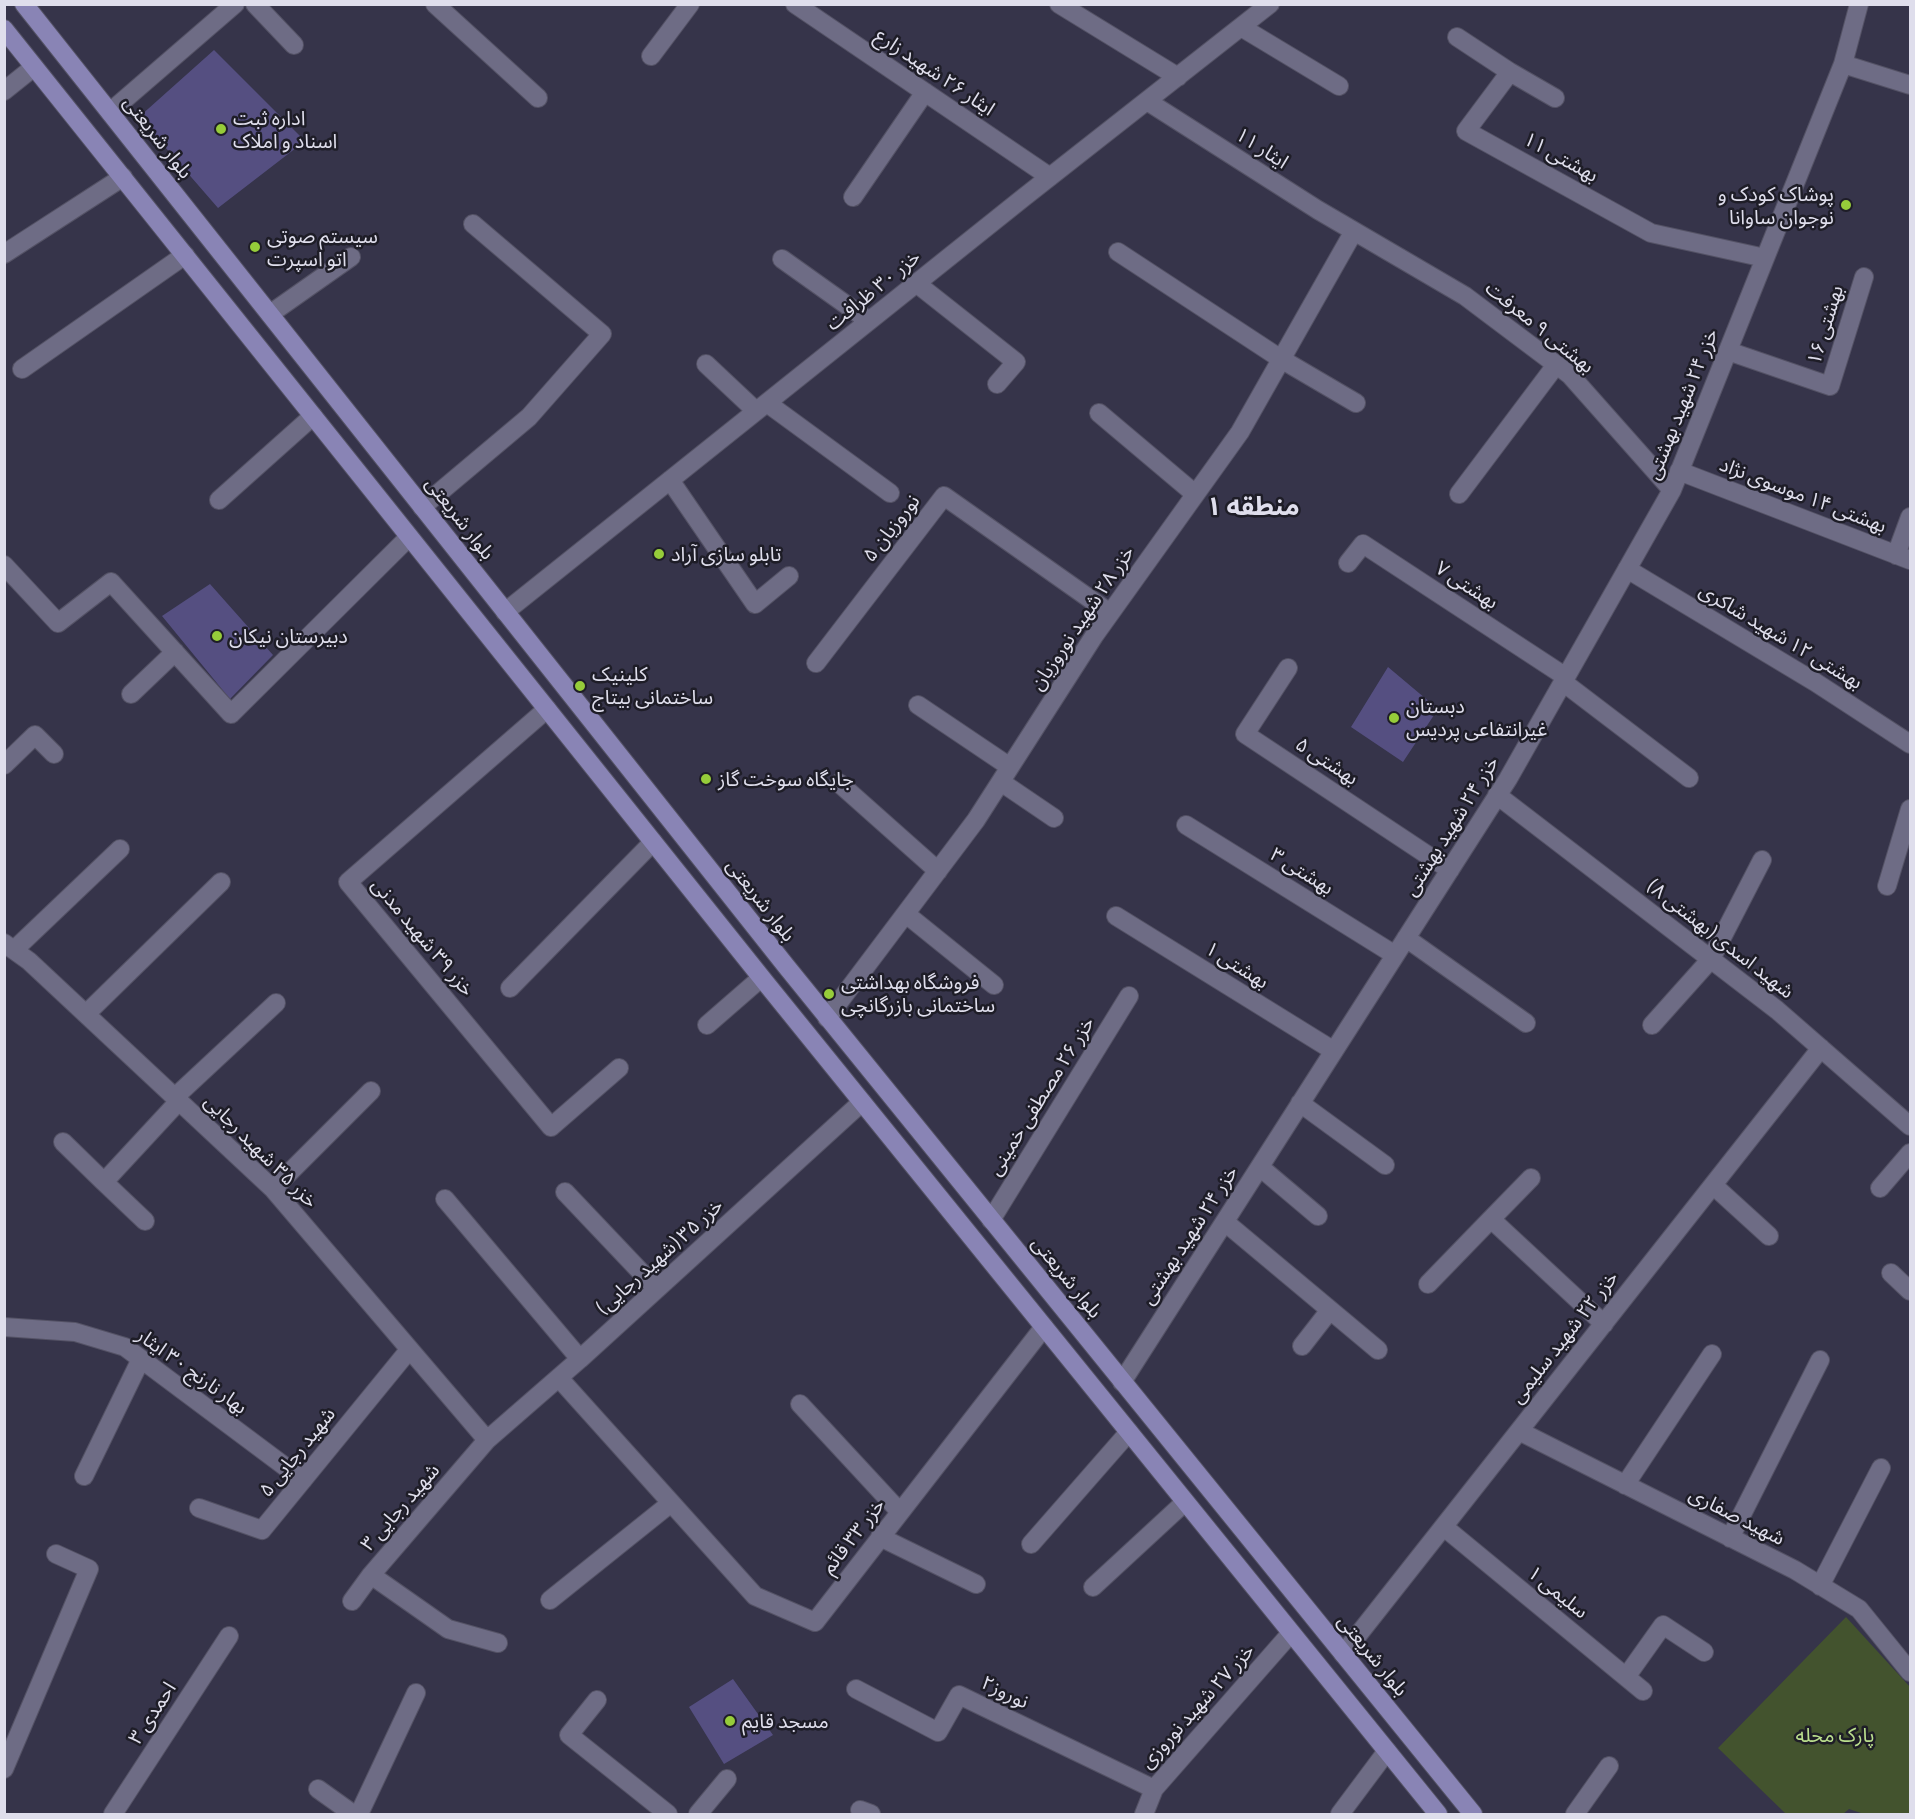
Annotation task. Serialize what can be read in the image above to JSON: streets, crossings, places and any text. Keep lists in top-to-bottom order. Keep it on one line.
{"streets":{"main road":["بلوار شریعتی"],"street":["ایثار ۲۶ شهید زارع","ایثار ۱۱","بهشتی ۱۱","خزر ۳۰ ظرافت","بهشتی ۱۶","بهشتی ۹ معرفت","خزر ۲۴ شهید بهشتی","بهشتی ۱۴ موسوی نژاد","نوروزیان ۵","بهشتی ۷","خزر ۲۸ شهید نوروزیان","بهشتی ۱۲ شهید شاکری","بهشتی ۵","بهشتی ۳","خزر ۳۹ شهید مدنی","شهید اسدی (بهشتی ۸)","بهشتی ۱","خزر ۲۶ مصطفی خمینی","خزر ۳۵ شهید رجایی","خزر ۳۵ (شهید رجایی)","خزر ۲۲ شهید سلیمی","بهار نارنج ۳۰ ایثار","شهید رجایی ۵","شهید رجایی ۳","شهید صفاری","خزر ۳۳ قائم","سلیمی ۱","نوروز۲","خزر ۲۷ شهید نوروزی","احمدی ۳"]},"crossings":[["ایثار ۲۶ شهید زارع","خزر ۳۰ ظرافت"],["بلوار شریعتی","خزر ۳۰ ظرافت"],["بلوار شریعتی","خزر ۲۴ شهید بهشتی"],["بلوار شریعتی","خزر ۲۸ شهید نوروزیان"],["بلوار شریعتی","خزر ۲۶ مصطفی خمینی"],["بلوار شریعتی","خزر ۲۲ شهید سلیمی"],["ایثار ۱۱","خزر ۳۰ ظرافت"],["ایثار ۱۱","بهشتی ۹ معرفت"],["ایثار ۱۱","خزر ۲۸ شهید نوروزیان"],["بهشتی ۱۱","خزر ۲۴ شهید بهشتی"],["بهشتی ۱۶","خزر ۲۴ شهید بهشتی"],["بهشتی ۹ معرفت","خزر ۲۴ شهید بهشتی"],["بهشتی ۹ معرفت","خزر ۲۸ شهید نوروزیان"],["خزر ۲۴ شهید بهشتی","بهشتی ۱۴ موسوی نژاد"],["خزر ۲۴ شهید بهشتی","بهشتی ۷"],["خزر ۲۴ شهید بهشتی","بهشتی ۱۲ شهید شاکری"],["خزر ۲۴ شهید بهشتی","بهشتی ۵"],["خزر ۲۴ شهید بهشتی","بهشتی ۳"],["خزر ۲۴ شهید بهشتی","شهید اسدی (بهشتی ۸)"],["خزر ۲۴ شهید بهشتی","بهشتی ۱"],["نوروزیان ۵","خزر ۲۸ شهید نوروزیان"],["شهید اسدی (بهشتی ۸)","خزر ۲۲ شهید سلیمی"],["خزر ۳۵ شهید رجایی","خزر ۳۵ (شهید رجایی)"],["خزر ۳۵ شهید رجایی","شهید رجایی ۵"],["خزر ۳۵ شهید رجایی","شهید رجایی ۳"],["خزر ۳۵ (شهید رجایی)","شهید رجایی ۳"],["خزر ۲۲ شهید سلیمی","شهید صفاری"],["خزر ۲۲ شهید سلیمی","سلیمی ۱"],["بهار نارنج ۳۰ ایثار","شهید رجایی ۵"],["نوروز۲","خزر ۲۷ شهید نوروزی"]],"districts":["منطقه ۱"],"parks":["پارک محله"],"places":["اداره ثبت اسناد و املاک","پوشاک کودک و نوجوان ساوانا","سیستم صوتی اتو اسپرت","تابلو سازی آراد","دبیرستان نیکان","کلینیک ساختمانی بیتاج","دبستان غیرانتفاعی پردیس","جایگاه سوخت گاز","فروشگاه بهداشتی ساختمانی بازرگانچی","مسجد قایم"]}
